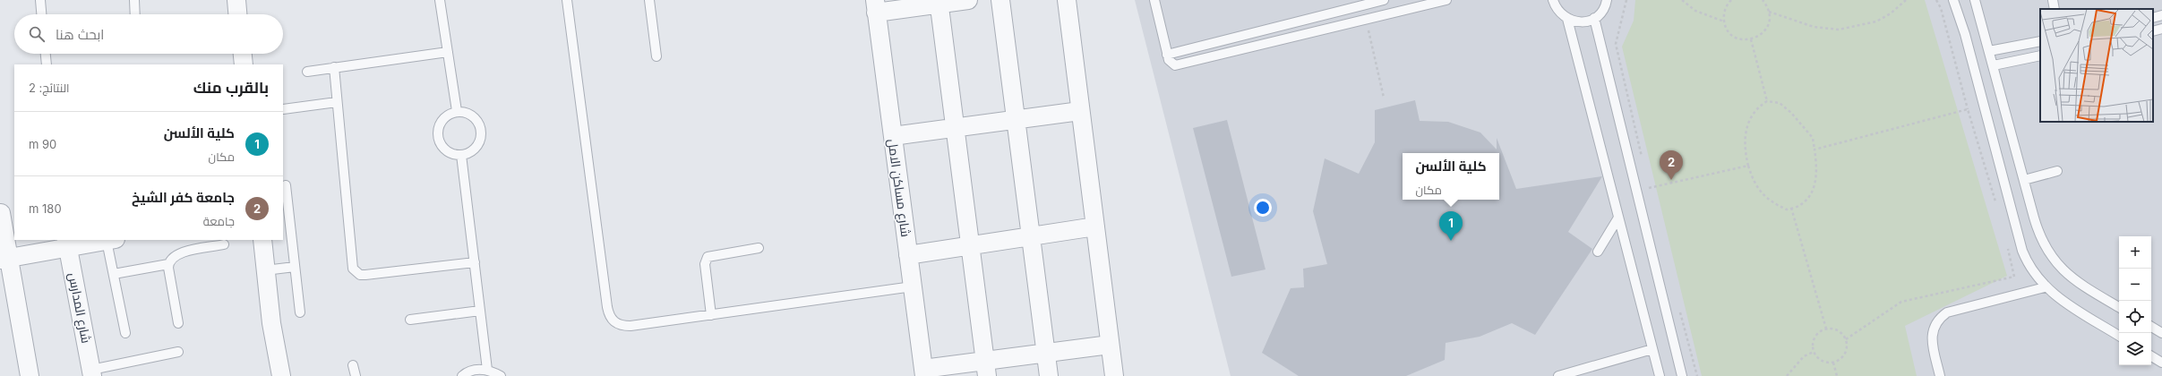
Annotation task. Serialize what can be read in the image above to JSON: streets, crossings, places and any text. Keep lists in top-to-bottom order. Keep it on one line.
{"streets":{"street":["شارع مساكن الامل","شارع المدارس"]},"page":{"search":"ابحث هنا","heading":["بالقرب منك","النتائج: 2"],"list":[{"mark":"1","name":"كلية الألسن","note":"مكان","value":"90 m"},{"mark":"2","name":"جامعة كفر الشيخ","note":"جامعة","value":"180 m"}],"pins":["2","1"],"popup":["كلية الألسن","مكان"],"map_buttons":["+","−"]}}
